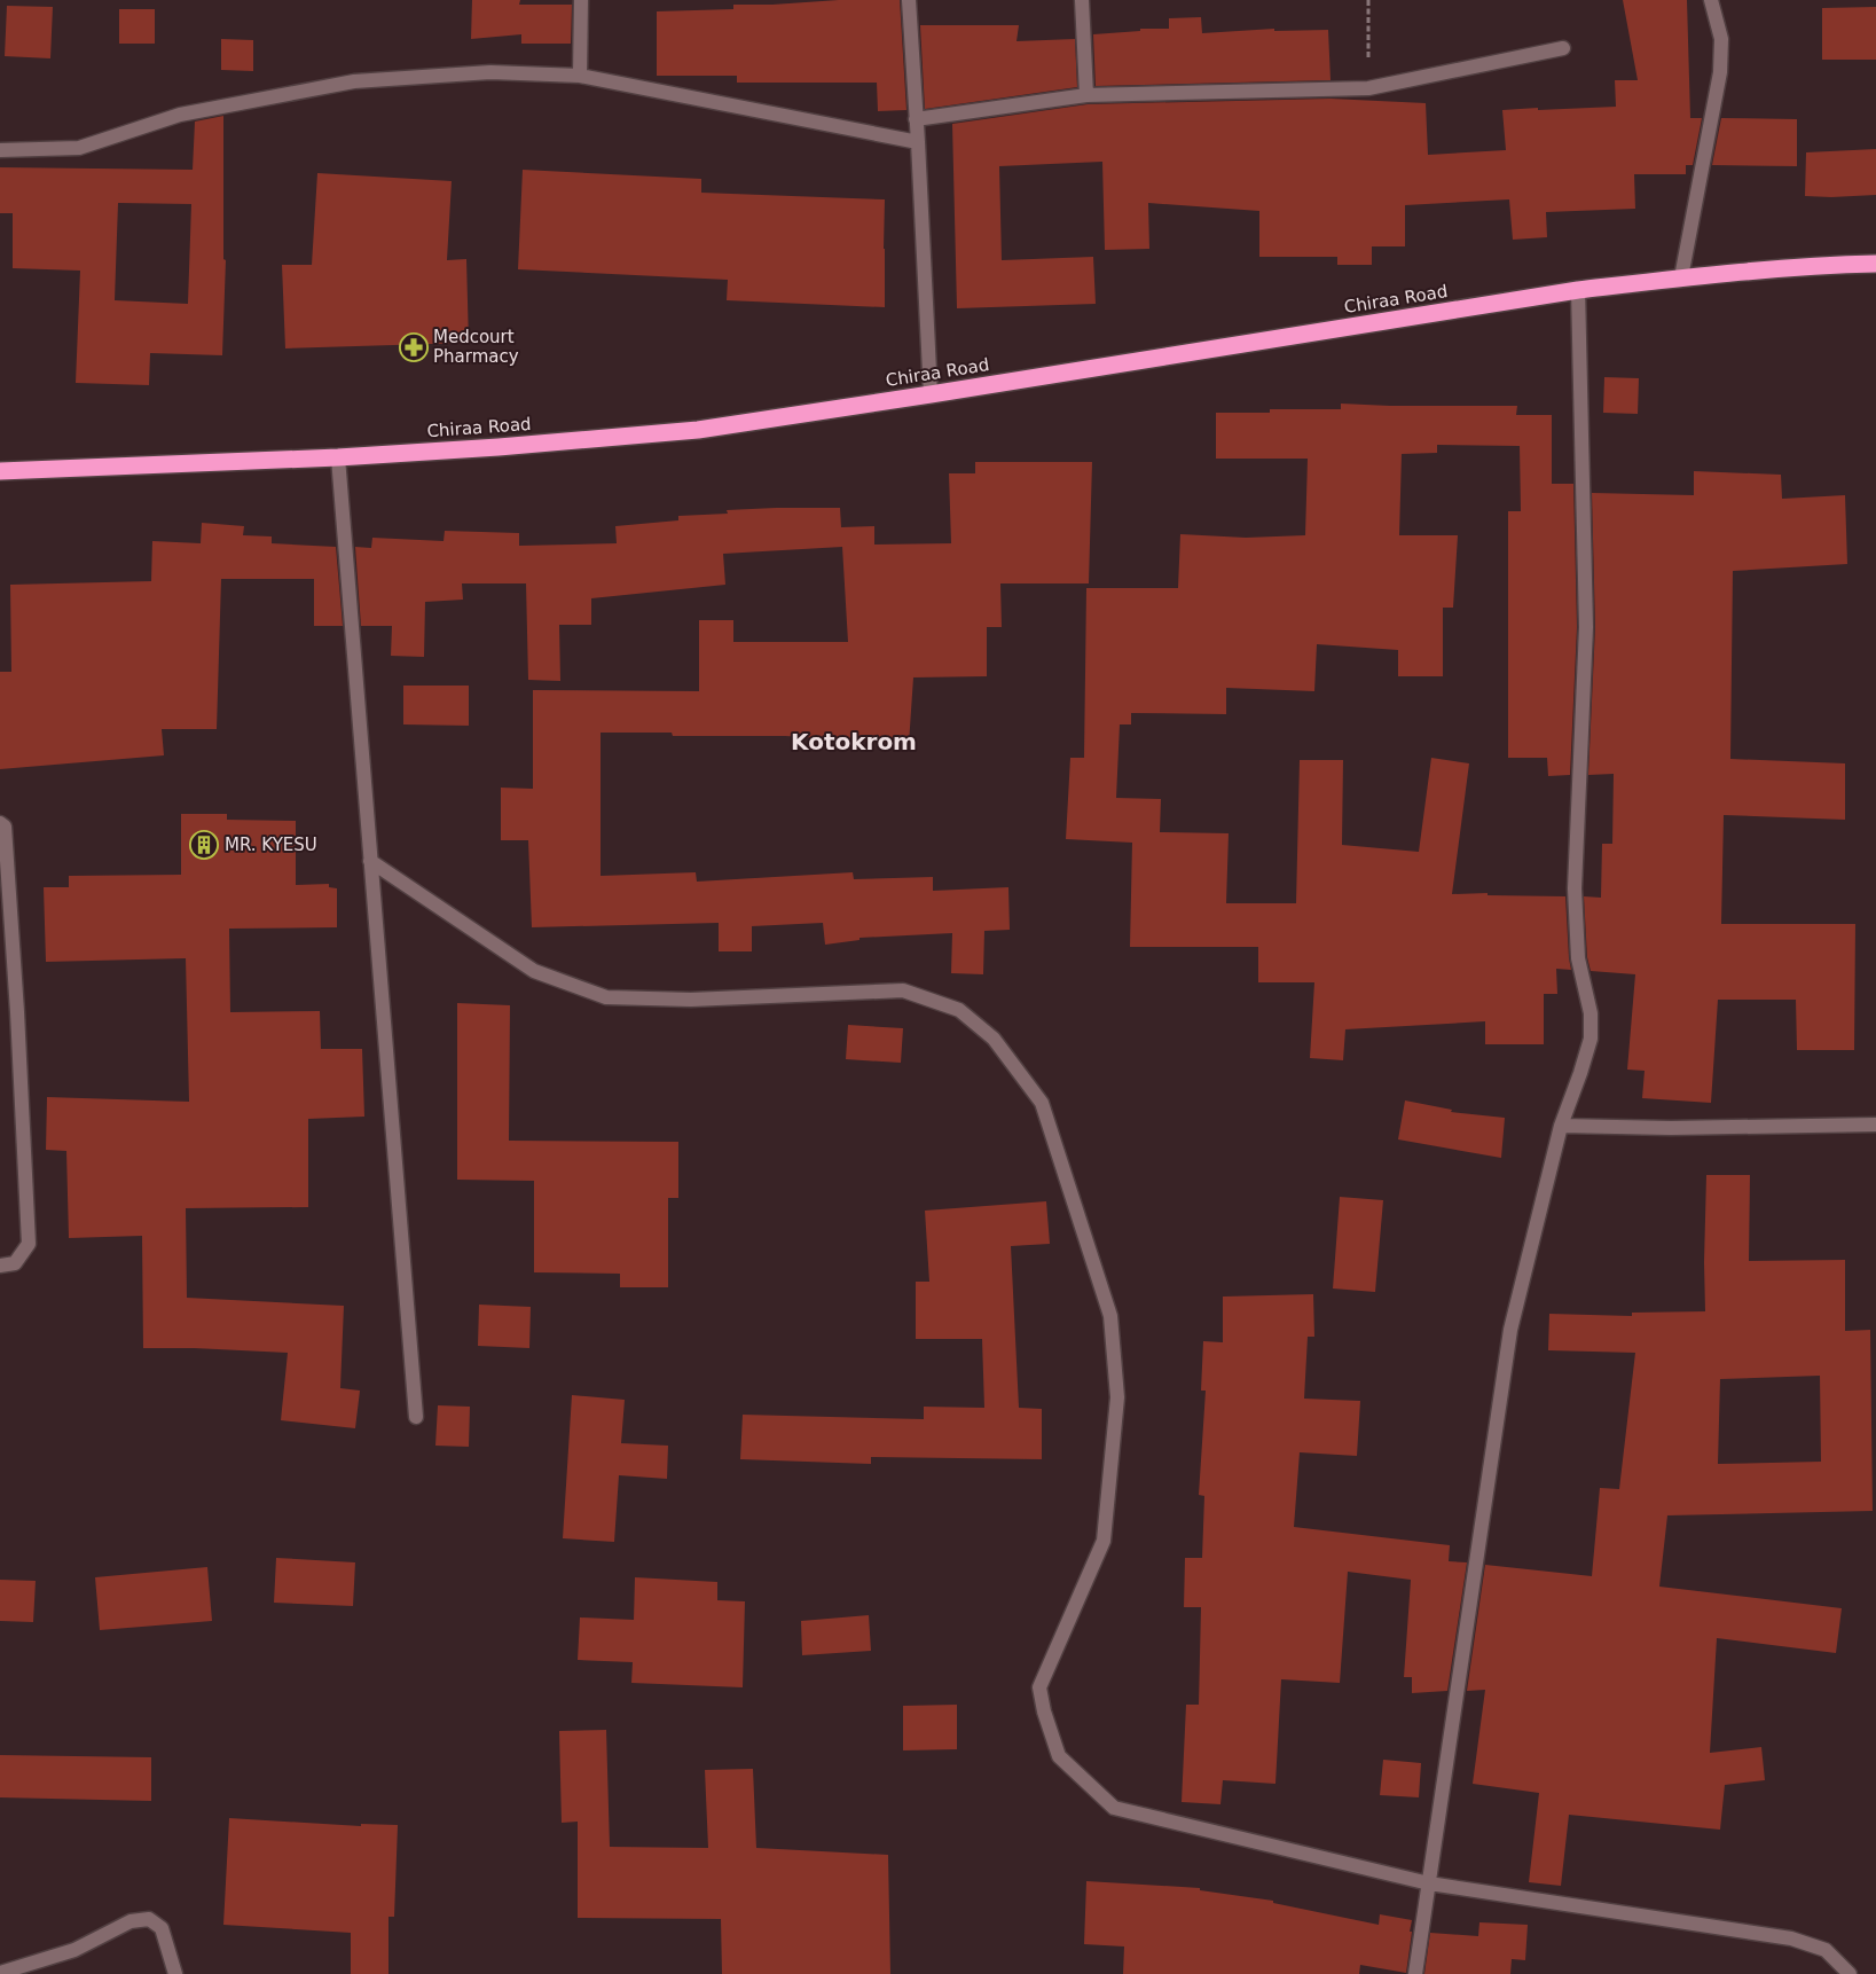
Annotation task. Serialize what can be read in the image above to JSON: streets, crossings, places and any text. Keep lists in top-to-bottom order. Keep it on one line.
{"streets":{"highway":["Chiraa Road"]},"districts":["Kotokrom"],"places":{"pharmacy":["Medcourt Pharmacy"],"building":["MR. KYESU"]}}
